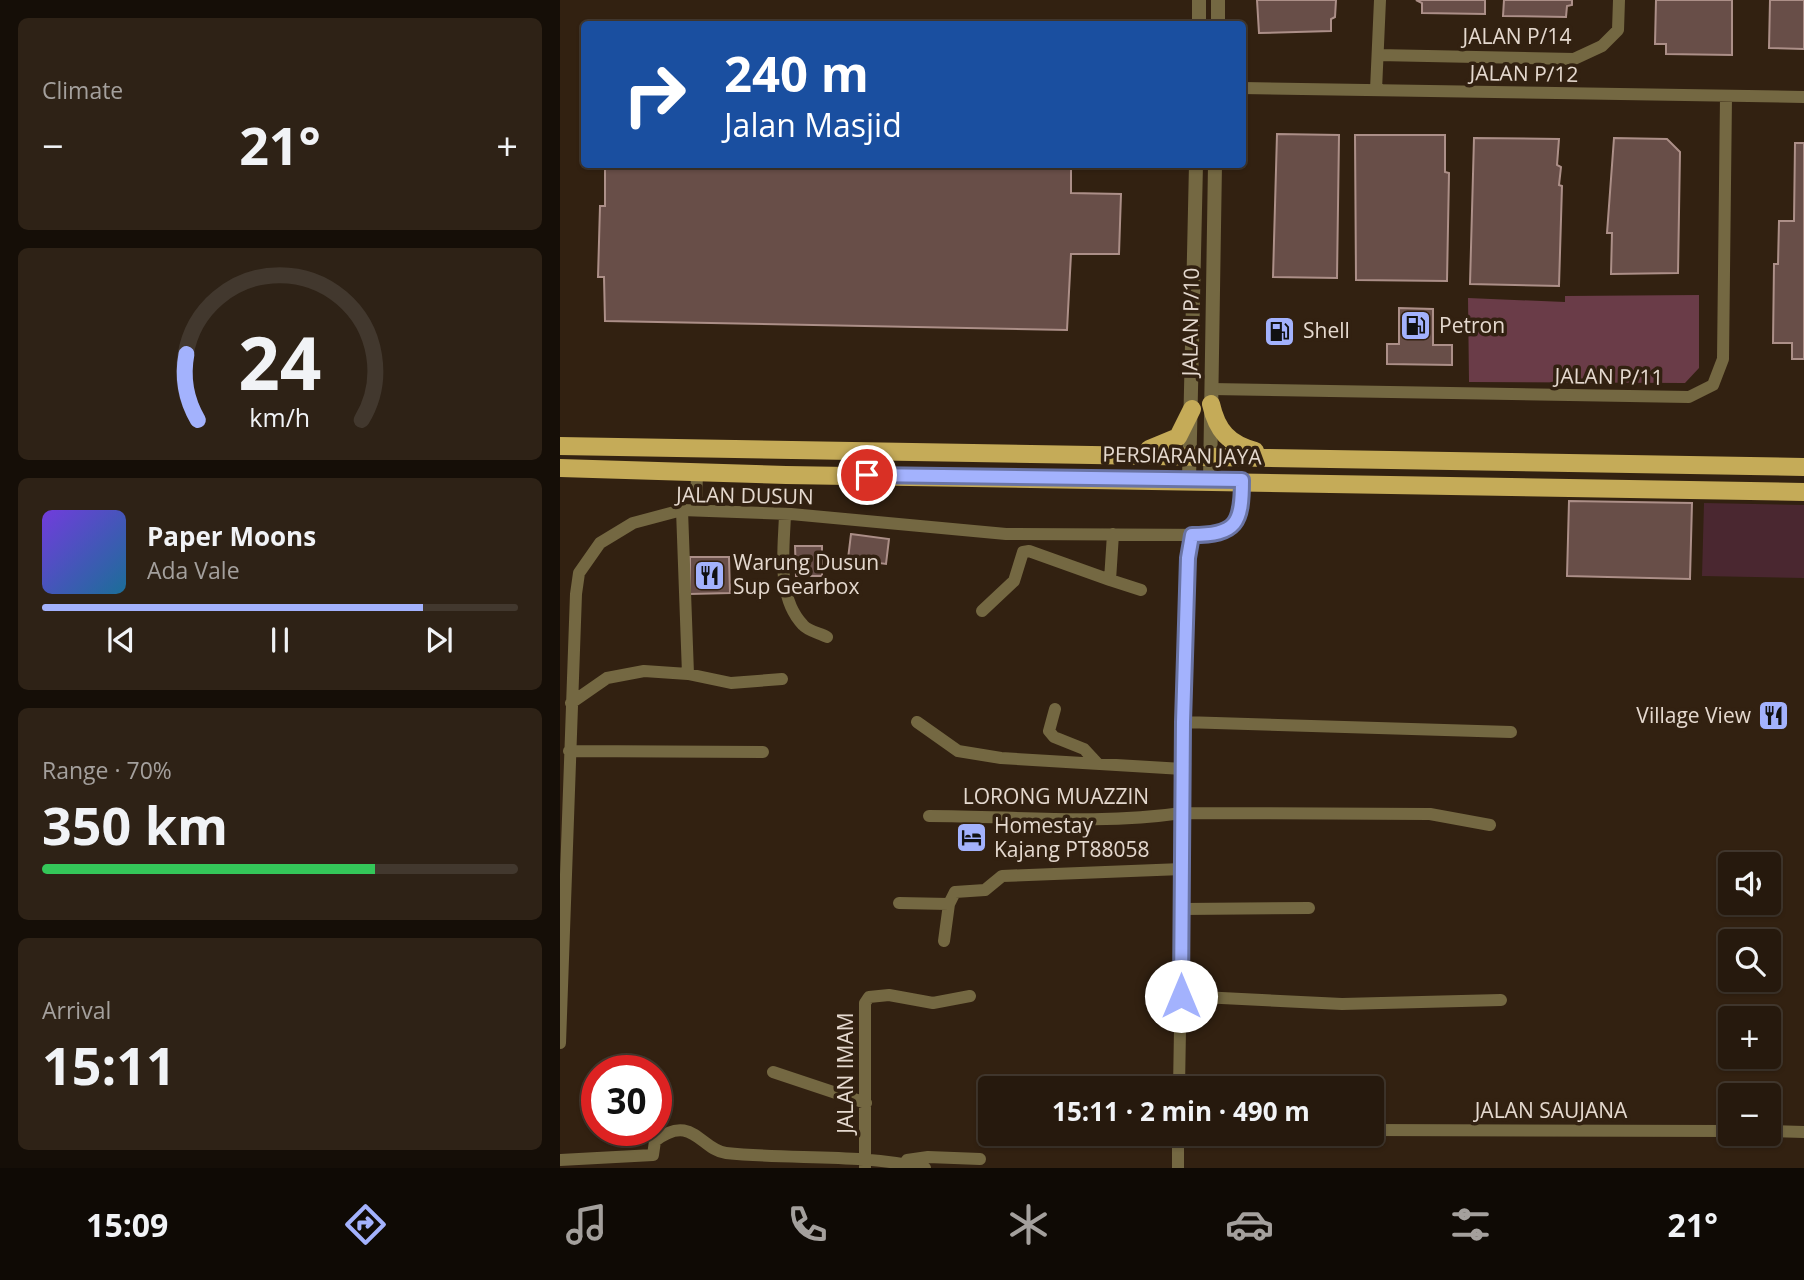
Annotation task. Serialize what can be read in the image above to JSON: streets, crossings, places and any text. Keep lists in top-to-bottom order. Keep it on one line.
{"streets":{"main road":["PERSIARAN JAYA"],"street":["JALAN P/14","JALAN P/12","JALAN P/10","JALAN P/11","JALAN DUSUN","LORONG MUAZZIN","JALAN IMAM","JALAN SAUJANA"]},"crossings":[["JALAN P/12","JALAN P/11"],["JALAN P/10","JALAN P/11"],["JALAN P/10","PERSIARAN JAYA"],["PERSIARAN JAYA","JALAN DUSUN"]],"places":{"fuel station":["Petron","Shell"],"restaurant":["Warung Dusun Sup Gearbox","Village View"],"hotel":["Homestay Kajang PT88058"]},"page":{"tile":["Climate",["Range · 70%","350 km"],["Arrival","15:11"]],"turn":["240 m","Jalan Masjid"],"heat":["−","21°","+"],"song":["Paper Moons","Ada Vale"],"map_buttons":["+","−"],"limit":"30","trip":"15:11 · 2 min · 490 m","tabs":["15:09","21°"],"gauge":["24","km/h"]}}
